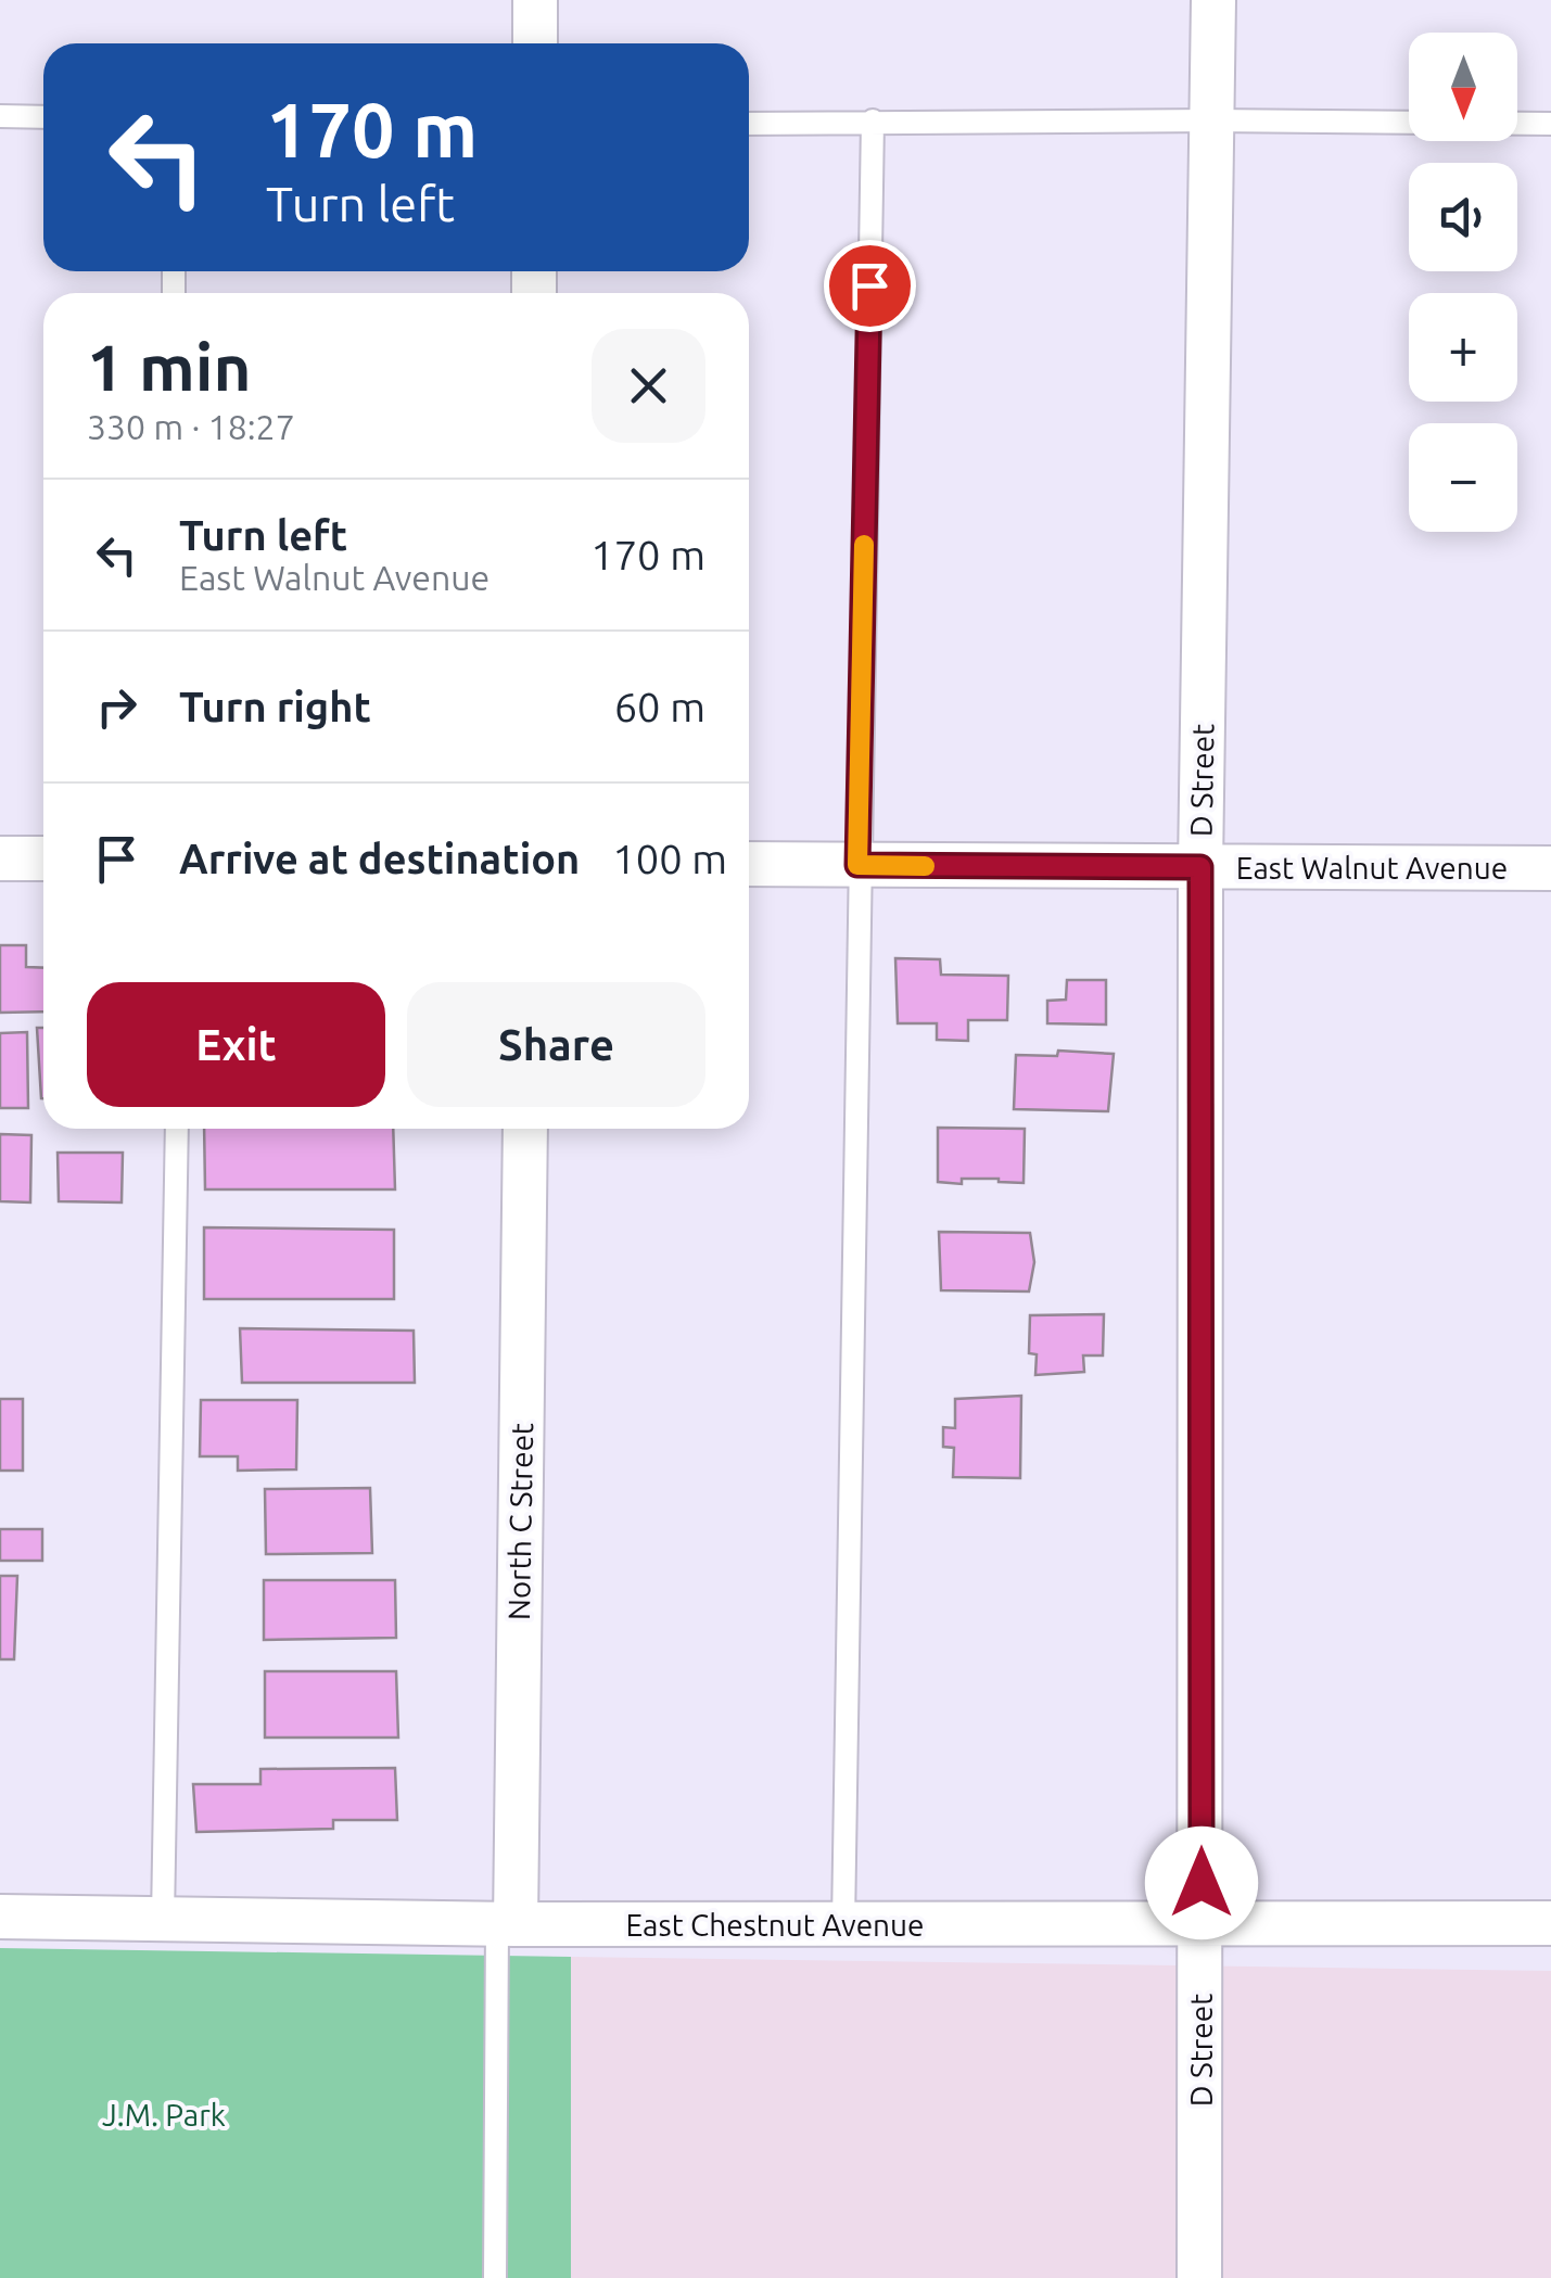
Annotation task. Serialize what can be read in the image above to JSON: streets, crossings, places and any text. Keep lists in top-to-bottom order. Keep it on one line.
{"streets":{"street":["D Street","East Walnut Avenue","North C Street","East Chestnut Avenue"]},"crossings":[["D Street","East Walnut Avenue"],["D Street","East Chestnut Avenue"],["North C Street","East Chestnut Avenue"]],"parks":["J.M. Park"],"north":"bottom","page":{"map_buttons":["+","−"],"turn":["170 m","Turn left"],"heading":["1 min","330 m · 18:27"],"list":[{"name":"Turn left","note":"East Walnut Avenue","value":"170 m"},{"name":"Turn right","value":"60 m"},{"name":"Arrive at destination","value":"100 m"}],"buttons":["Exit","Share"]}}
